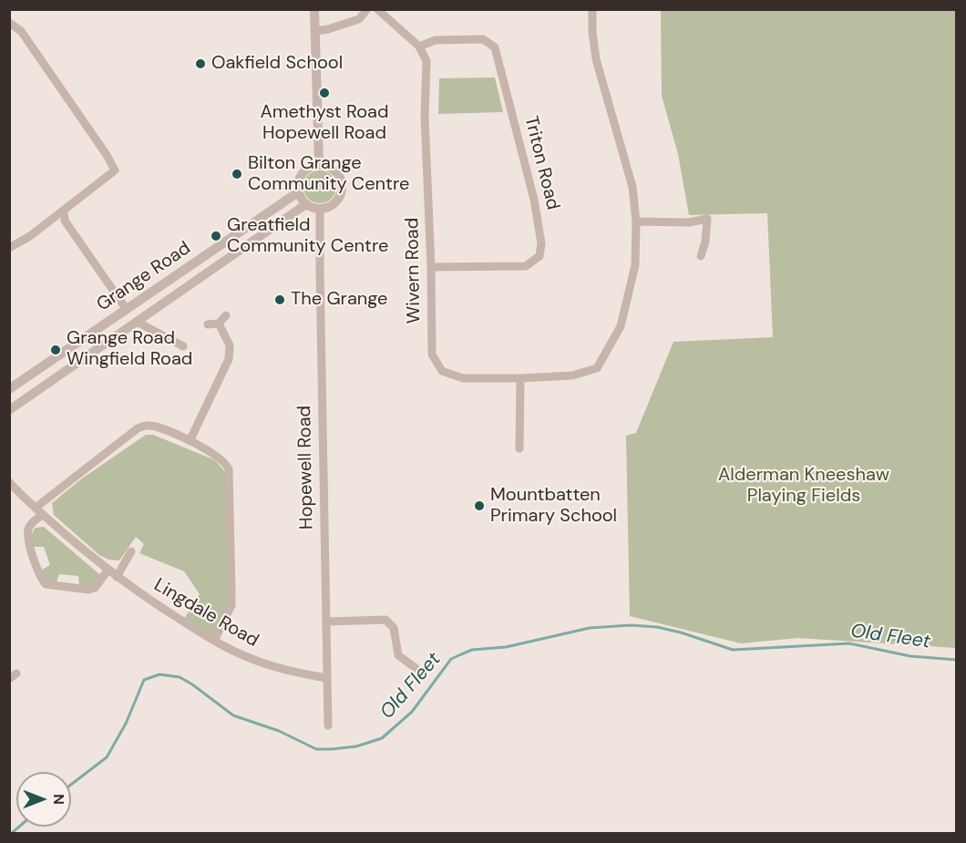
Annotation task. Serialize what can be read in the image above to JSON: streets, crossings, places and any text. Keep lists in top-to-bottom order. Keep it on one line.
{"streets":{"street":["Triton Road","Wivern Road","Grange Road","Hopewell Road","Lingdale Road"]},"crossings":[["Triton Road","Wivern Road"],["Grange Road","Hopewell Road"],["Hopewell Road","Lingdale Road"]],"water":["Old Fleet"],"parks":["Alderman Kneeshaw Playing Fields"],"places":["Oakfield School","Amethyst Road Hopewell Road","Bilton Grange Community Centre","Greatfield Community Centre","The Grange","Grange Road Wingfield Road","Mountbatten Primary School"],"north":"right"}
